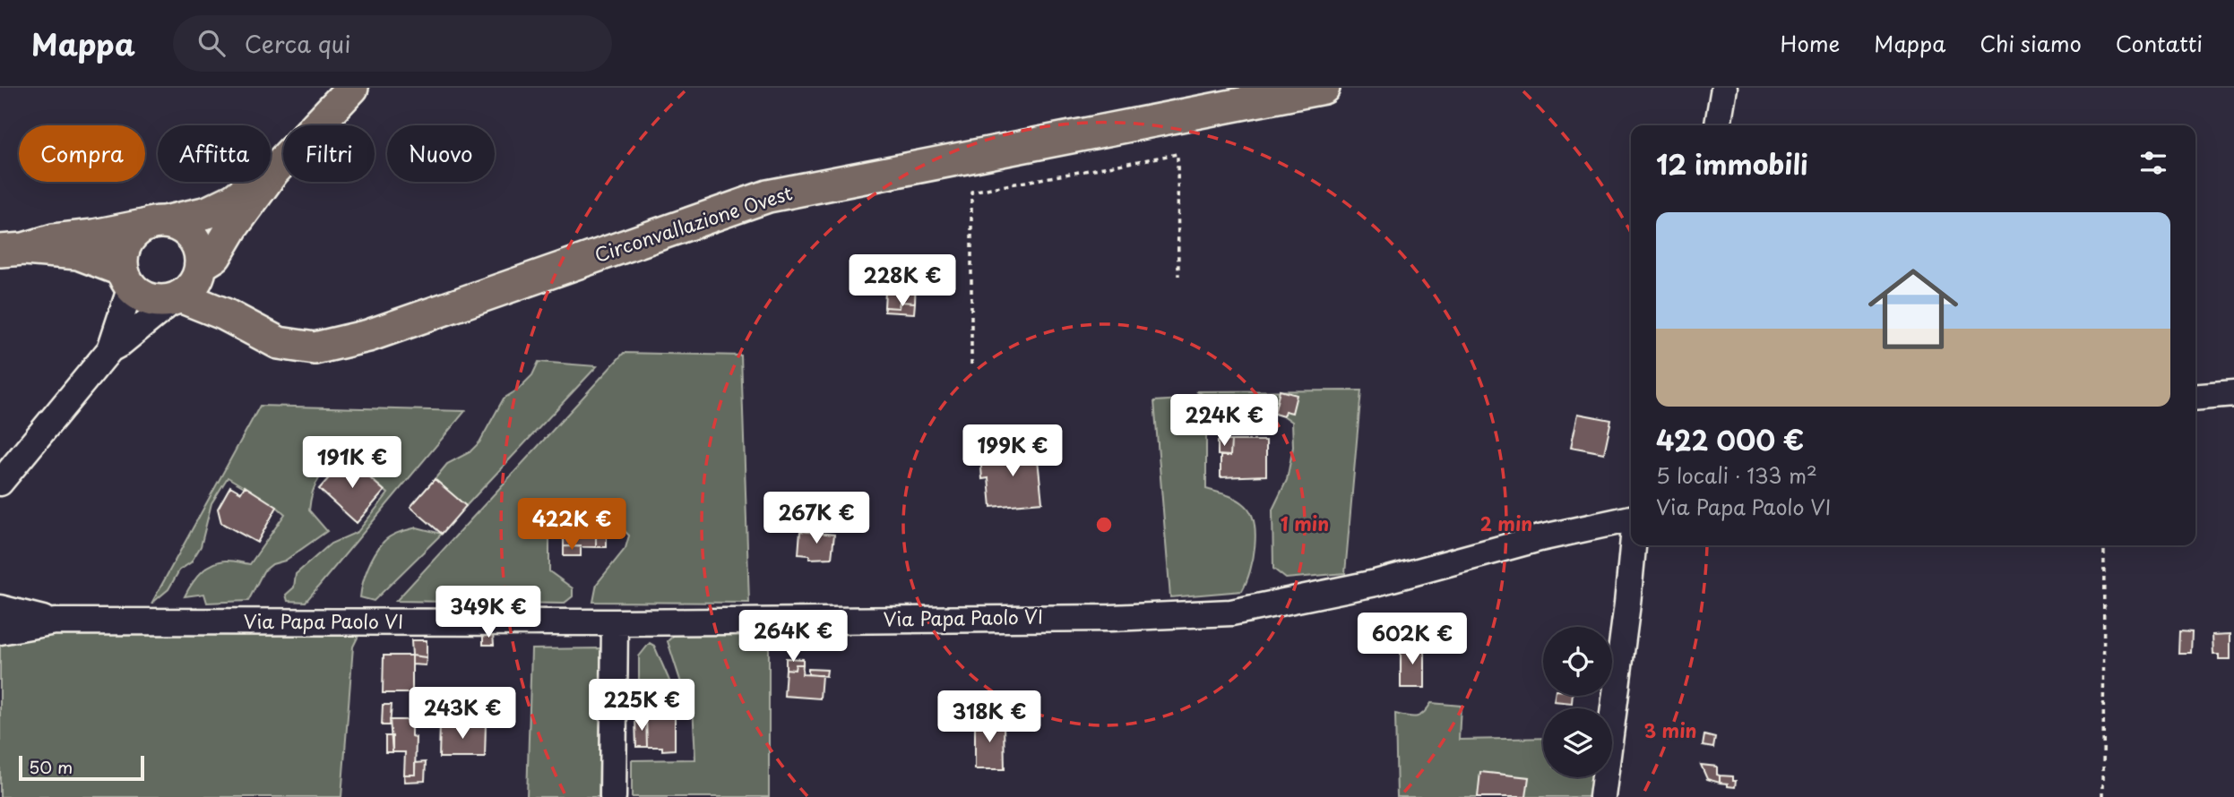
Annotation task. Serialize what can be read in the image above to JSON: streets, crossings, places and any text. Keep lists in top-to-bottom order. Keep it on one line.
{"streets":{"main road":["Circonvallazione Ovest"],"street":["Via Papa Paolo VI"]},"scale_bar":"50 m","page":{"header":"Mappa","search":"Cerca qui","nav":["Home","Mappa","Chi siamo","Contatti"],"chip":["Compra","Affitta","Filtri","Nuovo"],"heading":"12 immobili","list":[{"name":"422 000 €","note":"5 locali · 133 m² · Via Papa Paolo VI"}],"price":["228K €","224K €","199K €","191K €","267K €","422K €","349K €","264K €","602K €","225K €","243K €","318K €"],"scale":"50 m"},"rings":["1 min","2 min","3 min"]}
